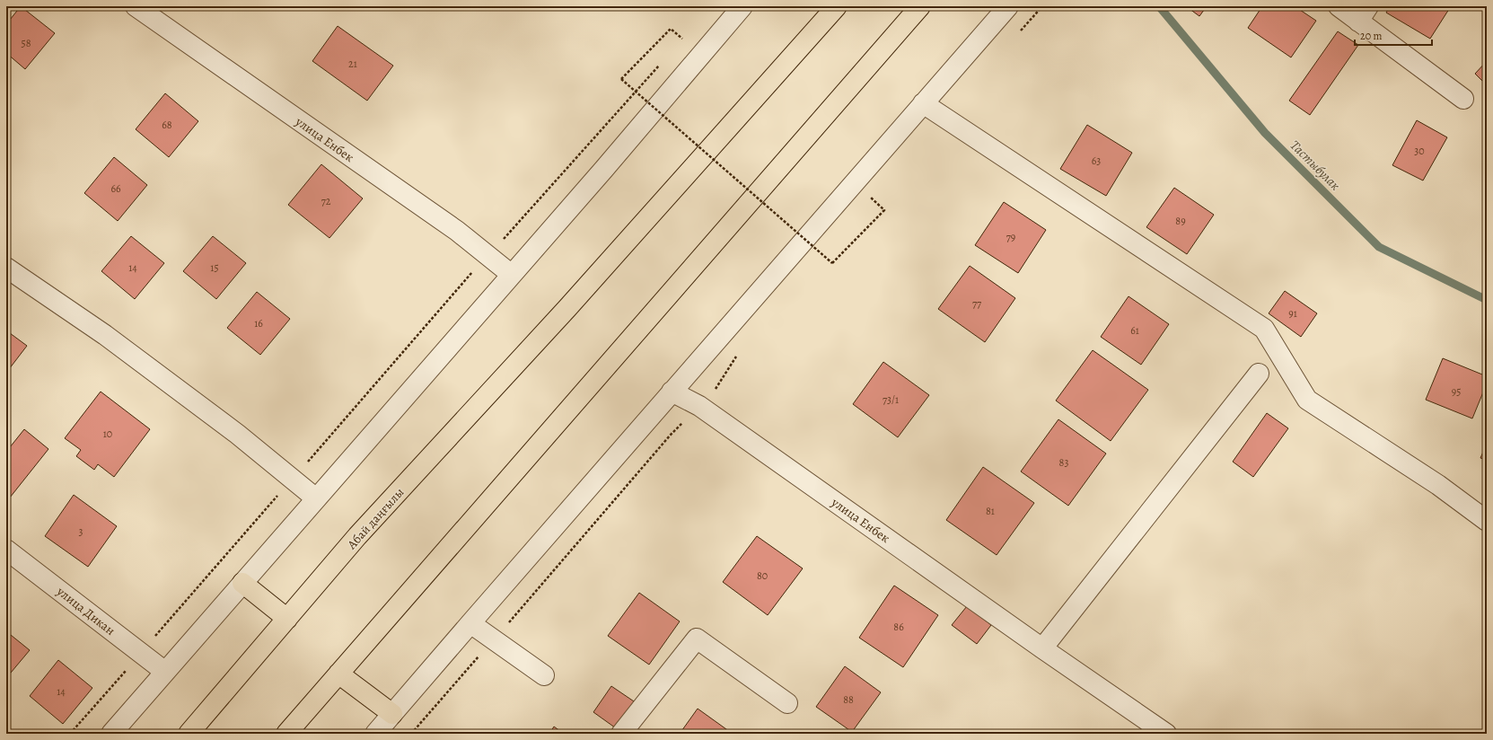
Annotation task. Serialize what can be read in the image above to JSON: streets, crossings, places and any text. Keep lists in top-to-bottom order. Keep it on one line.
{"streets":{"main road":["Абай даңғылы"],"street":["улица Енбек","улица Дикан"]},"water":["Тастыбулак"],"house_numbers":["58","21","68","30","63","66","72","89","79","14","15","77","91","16","61","95","73/1","10","83","81","3","80","86","14","88"],"scale_bar":"20 m"}
